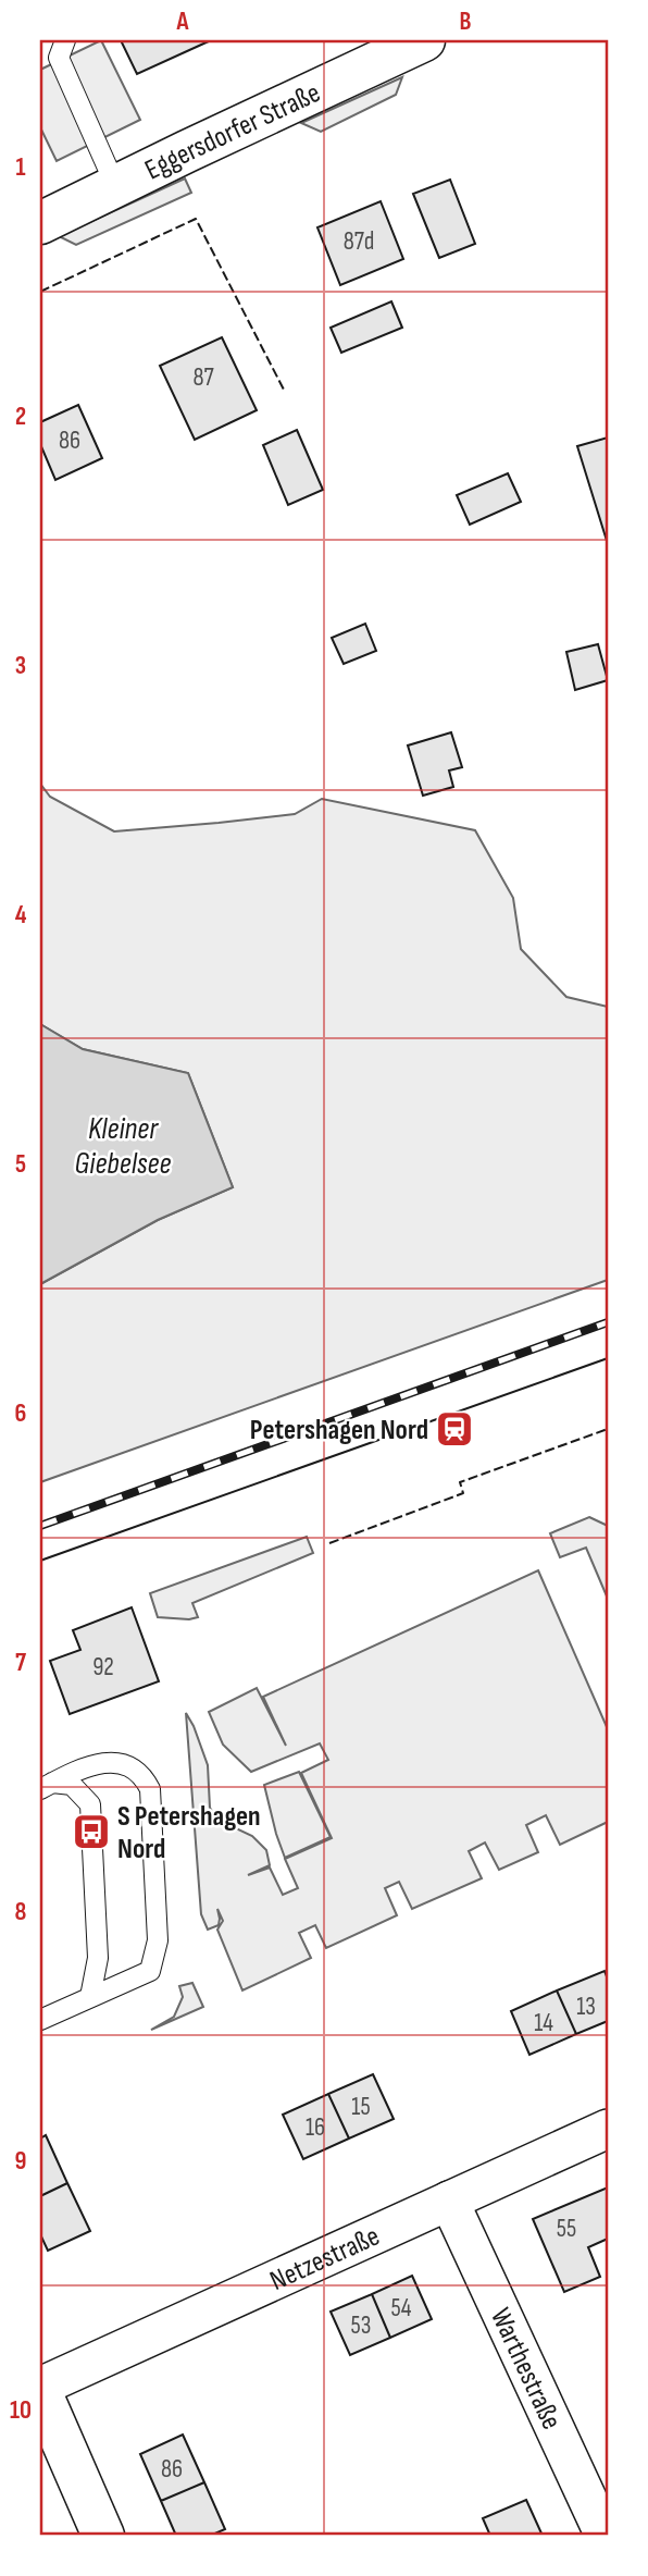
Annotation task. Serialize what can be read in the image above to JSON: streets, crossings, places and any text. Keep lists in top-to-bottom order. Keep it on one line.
{"streets":{"street":["Eggersdorfer Straße","Netzestraße","Warthestraße"]},"crossings":[["Netzestraße","Warthestraße"]],"water":["Kleiner Giebelsee"],"places":{"station":["Petershagen Nord"],"bus stop":["S Petershagen Nord"]},"house_numbers":["87d","87","86","92","13","14","15","16","55","54","53","86"],"grid":{"columns":["A","B"],"rows":["1","2","3","4","5","6","7","8","9","10"]}}
